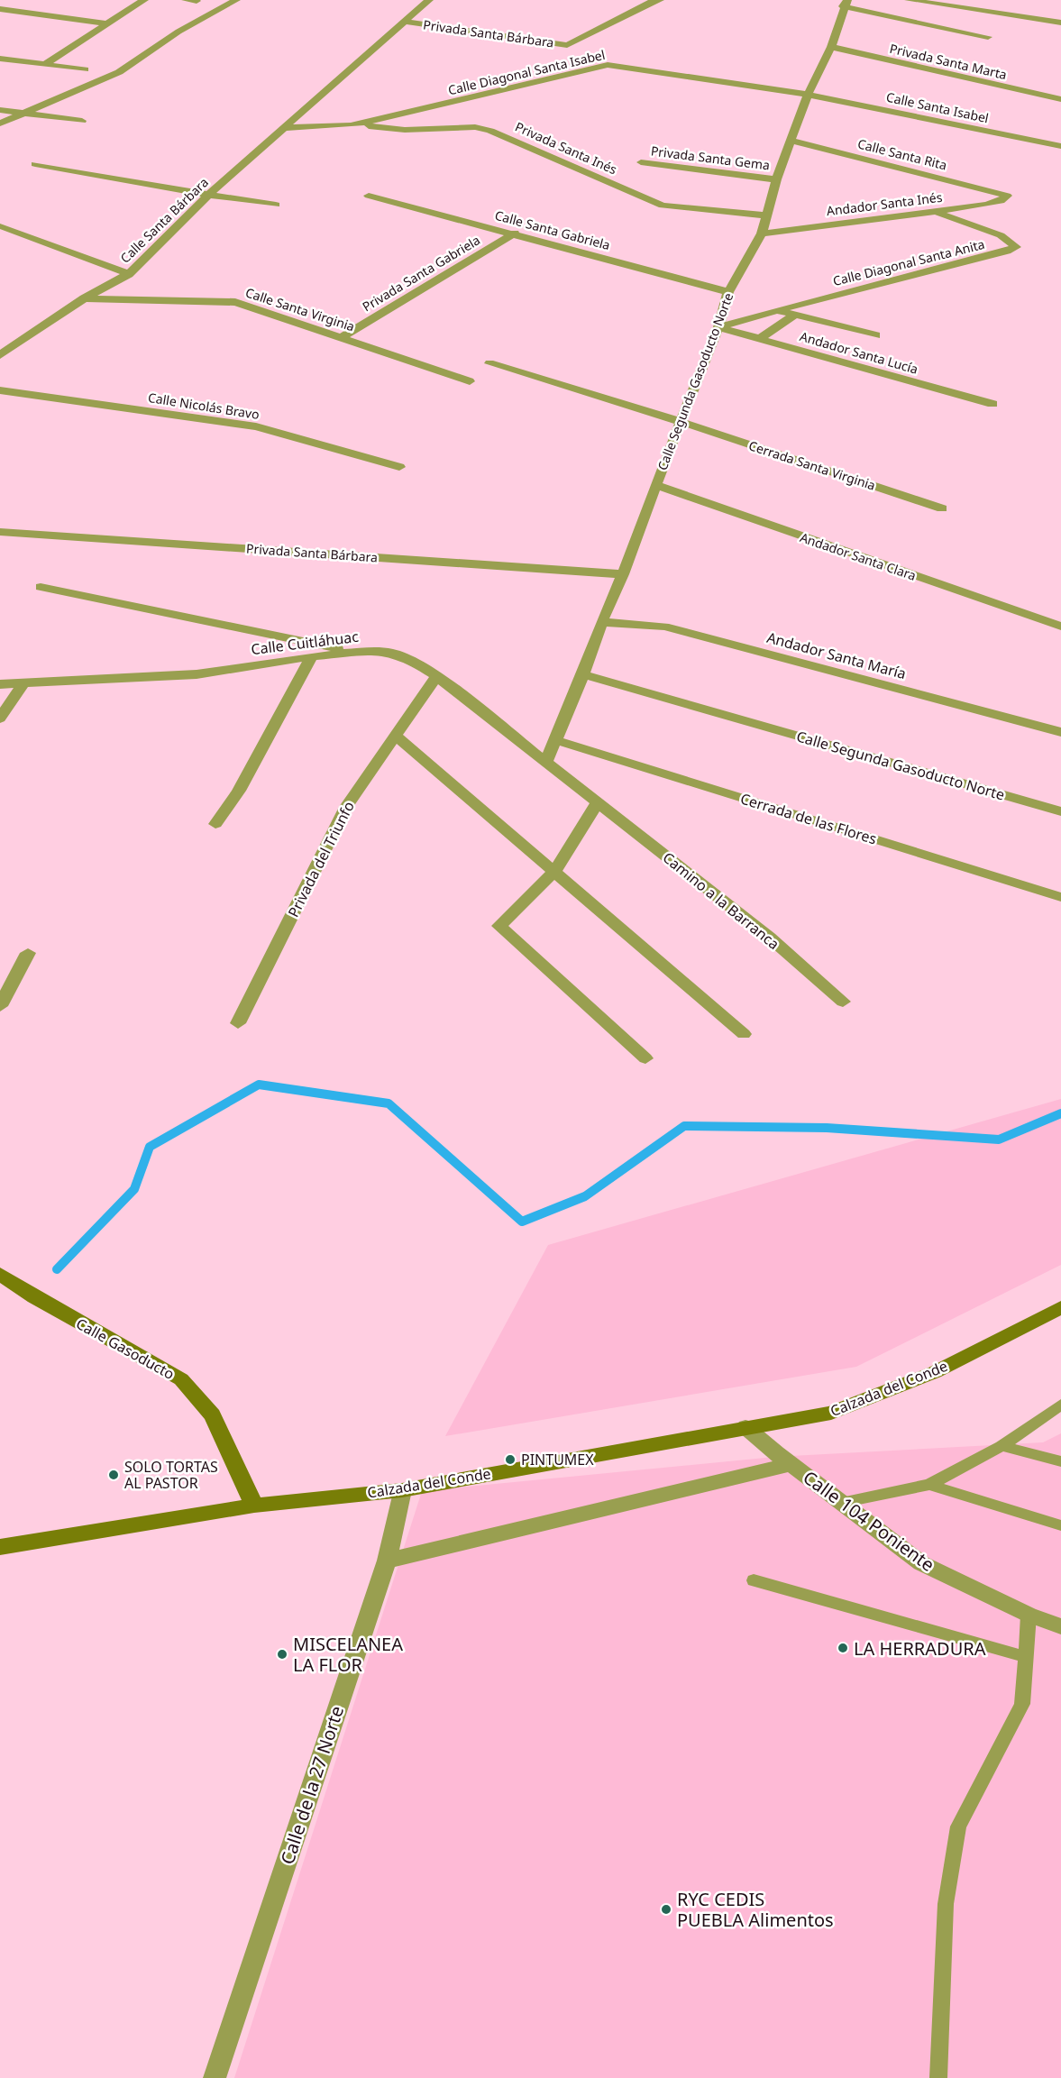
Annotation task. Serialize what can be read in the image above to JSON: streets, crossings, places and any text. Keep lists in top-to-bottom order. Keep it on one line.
{"streets":{"street":["Privada Santa Bárbara","Privada Santa Marta","Calle Diagonal Santa Isabel","Calle Santa Isabel","Privada Santa Inés","Calle Santa Rita","Privada Santa Gema","Andador Santa Inés","Calle Santa Bárbara","Calle Santa Gabriela","Calle Diagonal Santa Anita","Privada Santa Gabriela","Calle Santa Virginia","Andador Santa Lucía","Calle Segunda Gasoducto Norte","Calle Nicolás Bravo","Cerrada Santa Virginia","Andador Santa Clara","Calle Cuitláhuac","Andador Santa María","Cerrada de las Flores","Privada del Triunfo","Camino a la Barranca","Calle Gasoducto","Calzada del Conde","Calle 104 Poniente","Calle de la 27 Norte"]},"crossings":[["Privada Santa Bárbara","Calle Santa Bárbara"],["Privada Santa Bárbara","Calle Segunda Gasoducto Norte"],["Privada Santa Marta","Calle Segunda Gasoducto Norte"],["Calle Diagonal Santa Isabel","Calle Santa Isabel"],["Calle Diagonal Santa Isabel","Privada Santa Inés"],["Calle Diagonal Santa Isabel","Calle Santa Bárbara"],["Calle Diagonal Santa Isabel","Calle Segunda Gasoducto Norte"],["Calle Santa Isabel","Calle Segunda Gasoducto Norte"],["Privada Santa Inés","Calle Segunda Gasoducto Norte"],["Calle Santa Rita","Andador Santa Inés"],["Calle Santa Rita","Calle Segunda Gasoducto Norte"],["Privada Santa Gema","Calle Segunda Gasoducto Norte"],["Andador Santa Inés","Calle Diagonal Santa Anita"],["Andador Santa Inés","Calle Segunda Gasoducto Norte"],["Calle Santa Bárbara","Calle Santa Virginia"],["Calle Santa Gabriela","Privada Santa Gabriela"],["Calle Santa Gabriela","Calle Segunda Gasoducto Norte"],["Calle Diagonal Santa Anita","Andador Santa Lucía"],["Calle Diagonal Santa Anita","Calle Segunda Gasoducto Norte"],["Privada Santa Gabriela","Calle Santa Virginia"],["Andador Santa Lucía","Calle Segunda Gasoducto Norte"],["Calle Segunda Gasoducto Norte","Cerrada Santa Virginia"],["Calle Segunda Gasoducto Norte","Andador Santa Clara"],["Calle Segunda Gasoducto Norte","Calle Cuitláhuac"],["Calle Segunda Gasoducto Norte","Andador Santa María"],["Calle Segunda Gasoducto Norte","Cerrada de las Flores"],["Calle Cuitláhuac","Privada del Triunfo"],["Calle Cuitláhuac","Camino a la Barranca"],["Calle Gasoducto","Calzada del Conde"],["Calzada del Conde","Calle 104 Poniente"],["Calzada del Conde","Calle de la 27 Norte"]],"places":["PINTUMEX","SOLO TORTAS AL PASTOR","LA HERRADURA","MISCELANEA LA FLOR","RYC CEDIS PUEBLA Alimentos"]}
